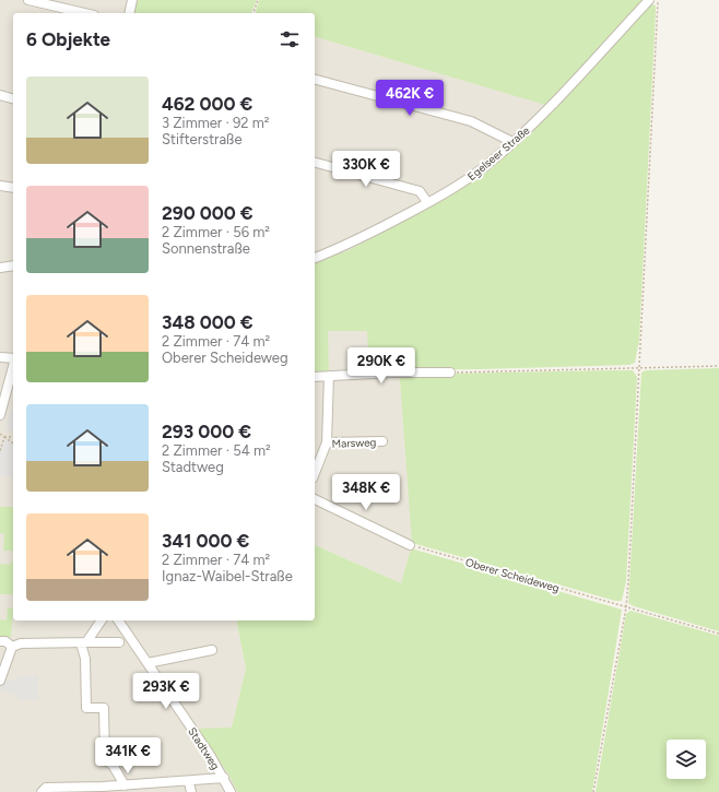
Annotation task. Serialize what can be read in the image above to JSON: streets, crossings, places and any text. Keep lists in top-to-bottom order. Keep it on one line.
{"streets":{"street":["Egelseer Straße","Marsweg","Stadtweg"],"path":["Oberer Scheideweg"]},"page":{"heading":"6 Objekte","list":[{"name":"462 000 €","note":"3 Zimmer · 92 m² · Stifterstraße"},{"name":"290 000 €","note":"2 Zimmer · 56 m² · Sonnenstraße"},{"name":"348 000 €","note":"2 Zimmer · 74 m² · Oberer Scheideweg"},{"name":"293 000 €","note":"2 Zimmer · 54 m² · Stadtweg"},{"name":"341 000 €","note":"2 Zimmer · 74 m² · Ignaz-Waibel-Straße"}],"price":["462K €","330K €","290K €","348K €","293K €","341K €"]}}
